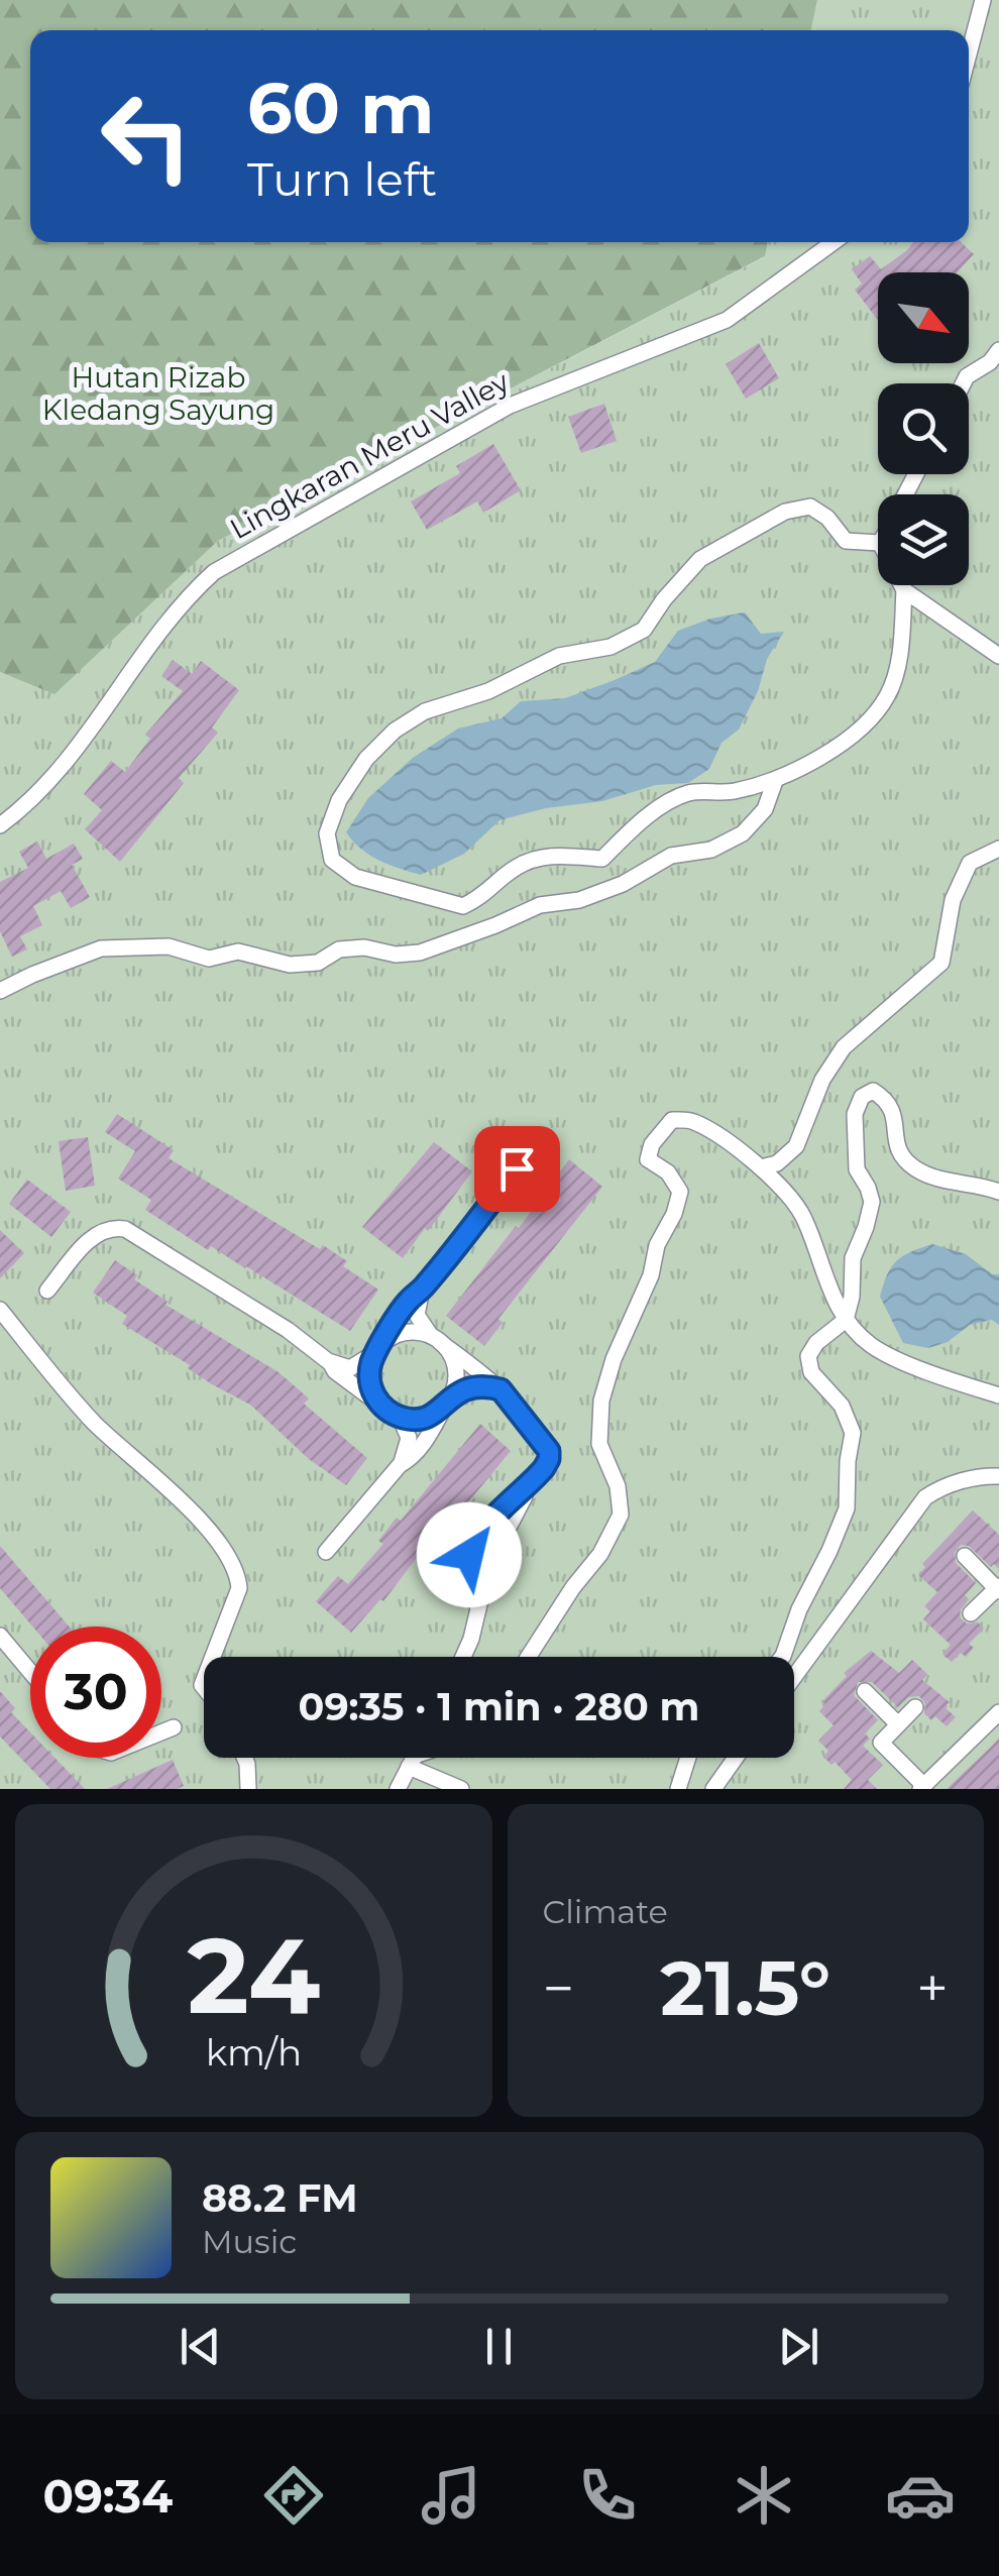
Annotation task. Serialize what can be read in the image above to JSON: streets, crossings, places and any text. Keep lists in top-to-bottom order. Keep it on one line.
{"streets":{"street":["Lingkaran Meru Valley"]},"parks":["Hutan Rizab Kledang Sayung"],"north":"bottom right","page":{"turn":["60 m","Turn left"],"limit":"30","trip":"09:35 · 1 min · 280 m","tile":"Climate","heat":["−","21.5°","+"],"song":["88.2 FM","Music"],"tabs":"09:34","gauge":["24","km/h"]}}
